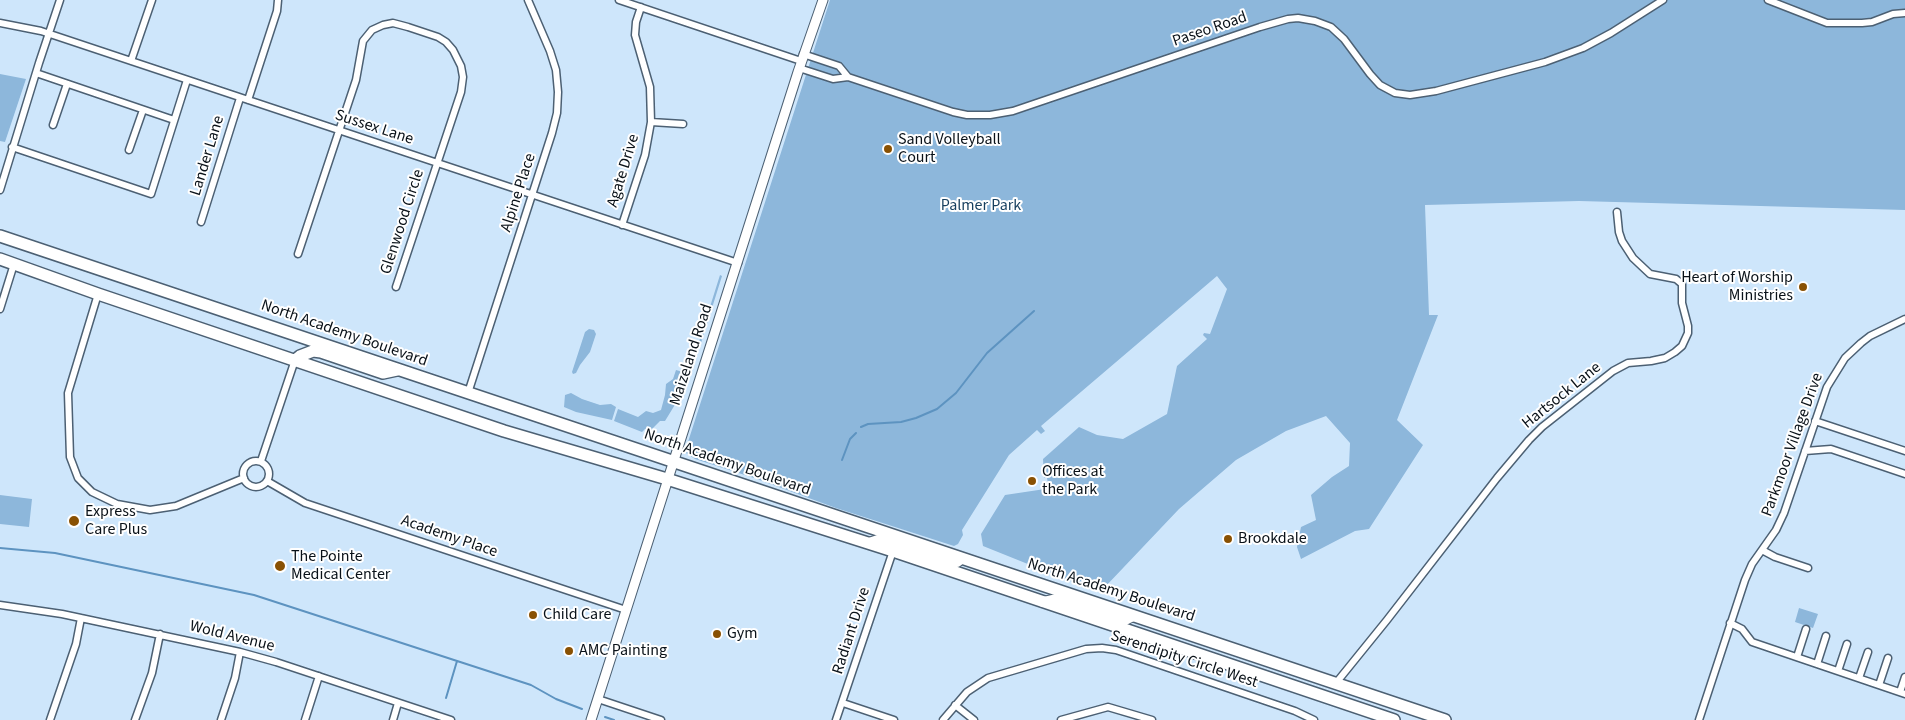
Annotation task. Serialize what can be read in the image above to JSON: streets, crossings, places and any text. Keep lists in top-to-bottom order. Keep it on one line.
{"streets":{"highway":["North Academy Boulevard"],"main road":["Maizeland Road"],"street":["Paseo Road","Sussex Lane","Lander Lane","Agate Drive","Alpine Place","Glenwood Circle","Hartsock Lane","Parkmoor Village Drive","Academy Place","Radiant Drive","Wold Avenue","Serendipity Circle West"]},"crossings":[["Paseo Road","Maizeland Road"],["Sussex Lane","Lander Lane"],["Sussex Lane","Agate Drive"],["Sussex Lane","Alpine Place"],["Sussex Lane","Glenwood Circle"],["Sussex Lane","Maizeland Road"],["Alpine Place","North Academy Boulevard"],["North Academy Boulevard","Maizeland Road"],["North Academy Boulevard","Hartsock Lane"],["North Academy Boulevard","Radiant Drive"],["Maizeland Road","Academy Place"]],"parks":["Palmer Park"],"places":["Sand Volleyball Court","Heart of Worship Ministries","Offices at the Park","Express Care Plus","Brookdale","The Pointe Medical Center","Child Care","Gym","AMC Painting"]}
